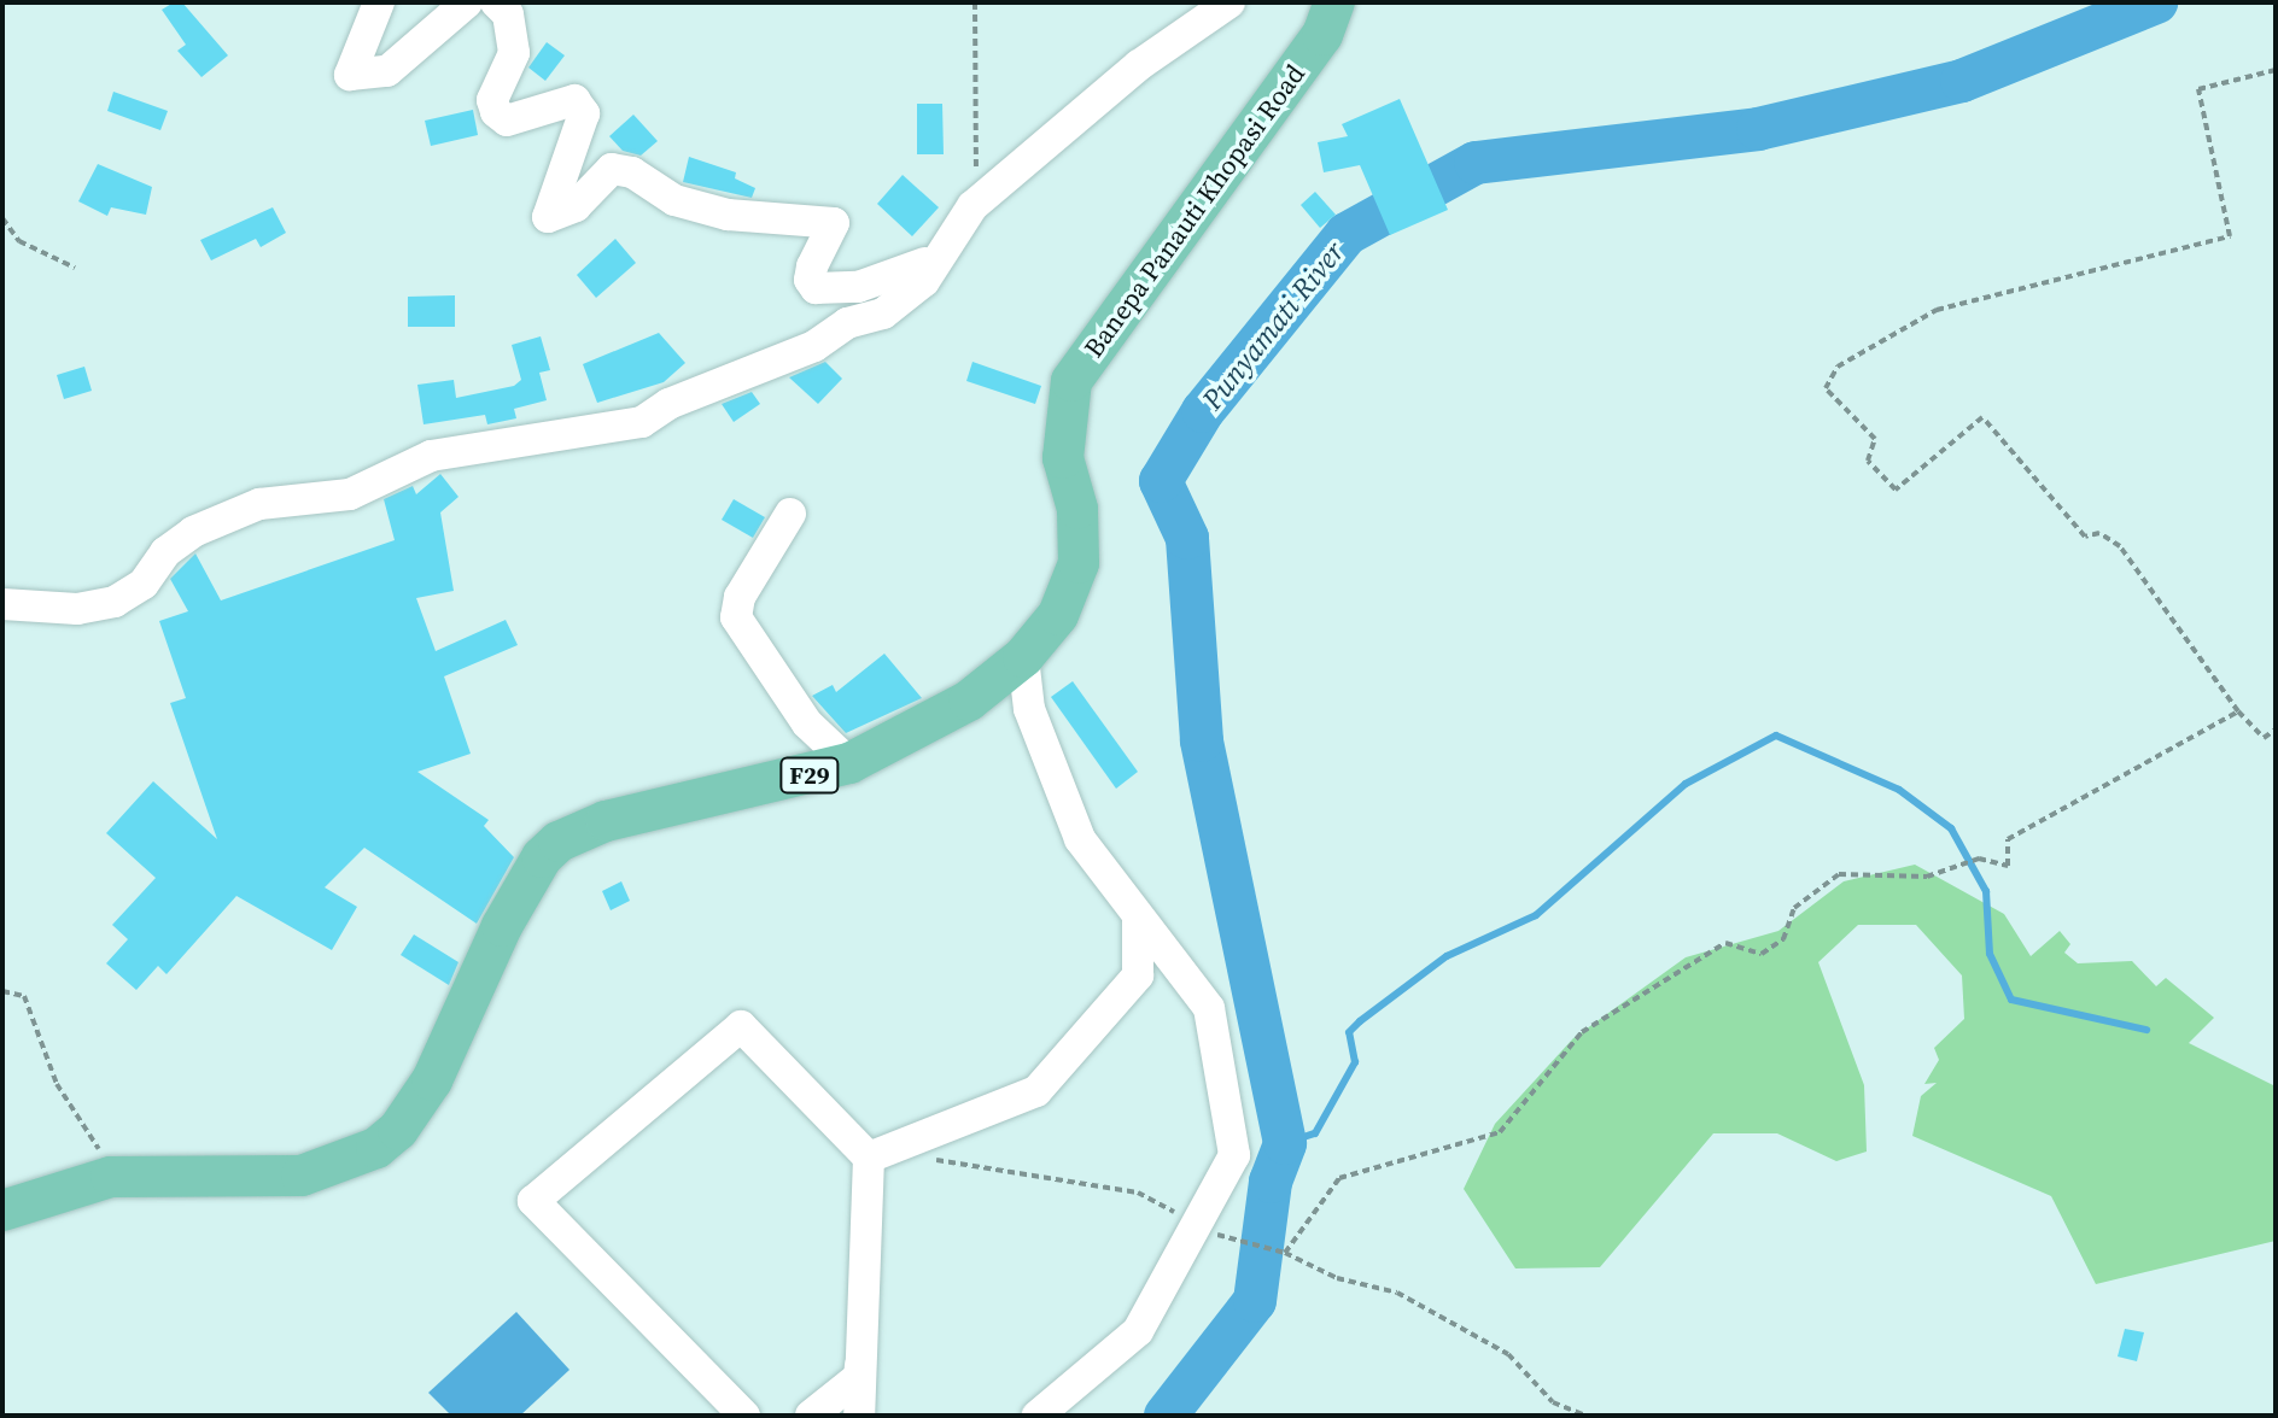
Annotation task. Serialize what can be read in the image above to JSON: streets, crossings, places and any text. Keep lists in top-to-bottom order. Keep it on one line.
{"streets":{"main road":["Banepa Panauti Khopasi Road","F29"]},"water":["Punyamati River"]}
